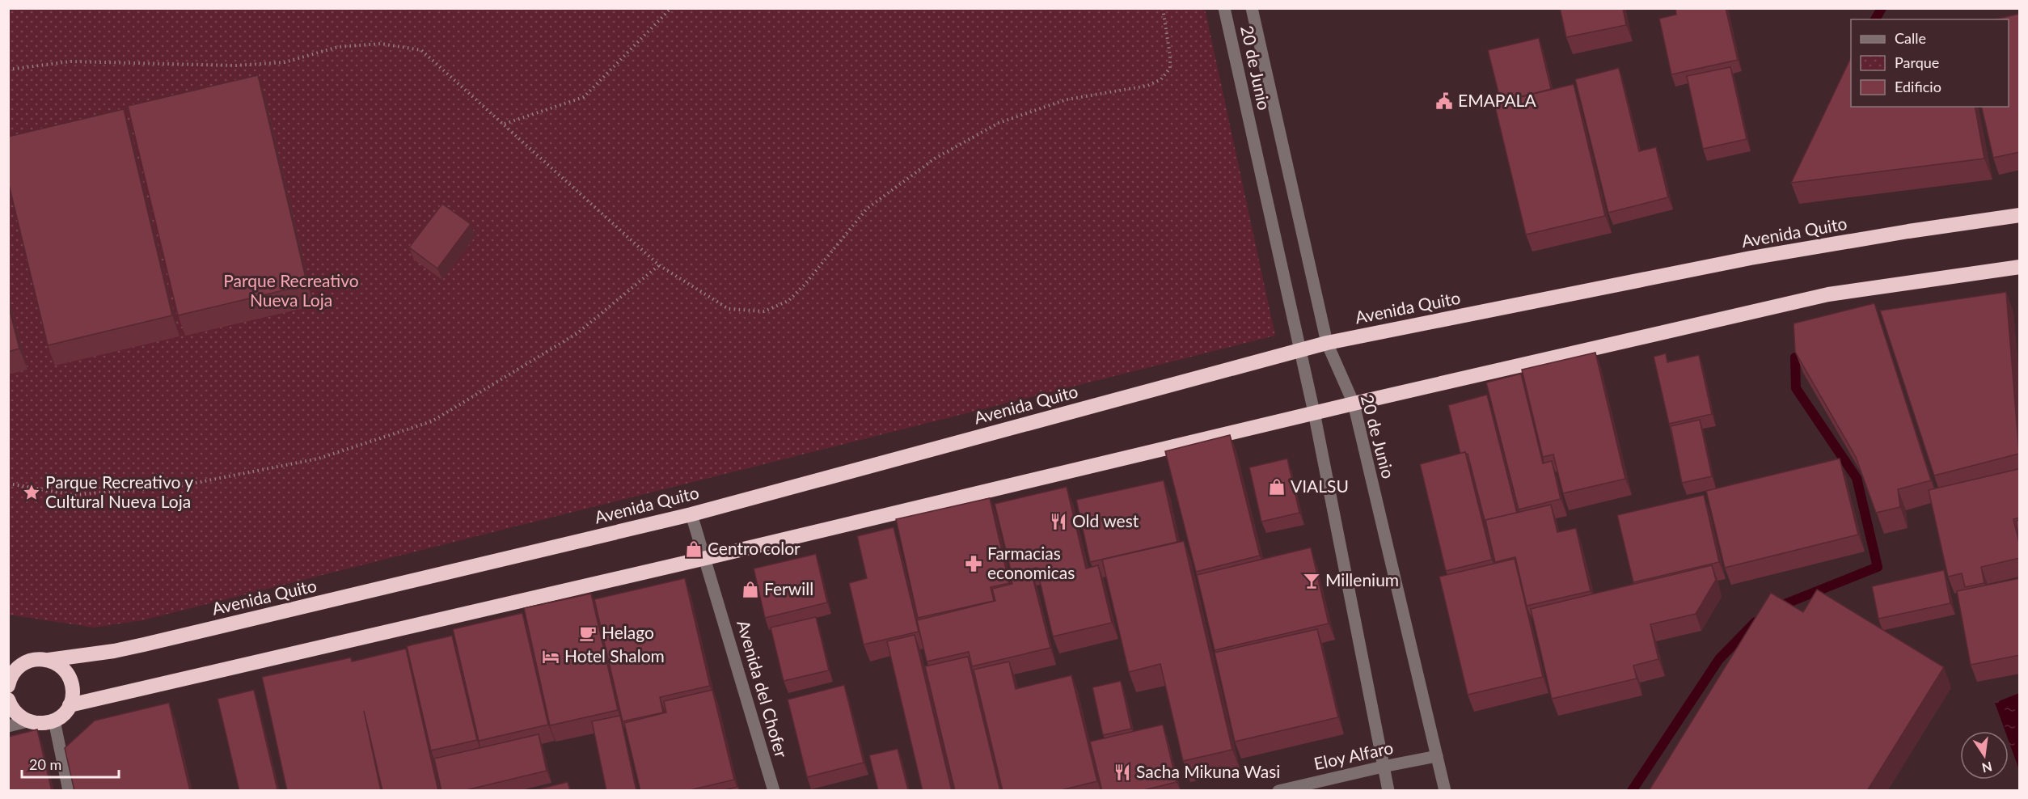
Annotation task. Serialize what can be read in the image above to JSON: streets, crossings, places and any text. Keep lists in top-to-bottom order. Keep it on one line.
{"streets":{"highway":["Avenida Quito"],"street":["20 de Junio","Avenida del Chofer","Eloy Alfaro"]},"crossings":[["20 de Junio","Avenida Quito"],["20 de Junio","Eloy Alfaro"],["Avenida Quito","Avenida del Chofer"]],"parks":["Parque Recreativo Nueva Loja"],"places":{"public building":["EMAPALA"],"shop":["VIALSU","Centro color","Ferwill"],"place":["Parque Recreativo y Cultural Nueva Loja"],"restaurant":["Old west","Sacha Mikuna Wasi"],"pharmacy":["Farmacias economicas"],"bar":["Millenium"],"cafe":["Helago"],"hotel":["Hotel Shalom"]},"legend":["Calle","Parque","Edificio"],"scale_bar":"20 m","north":"bottom"}
